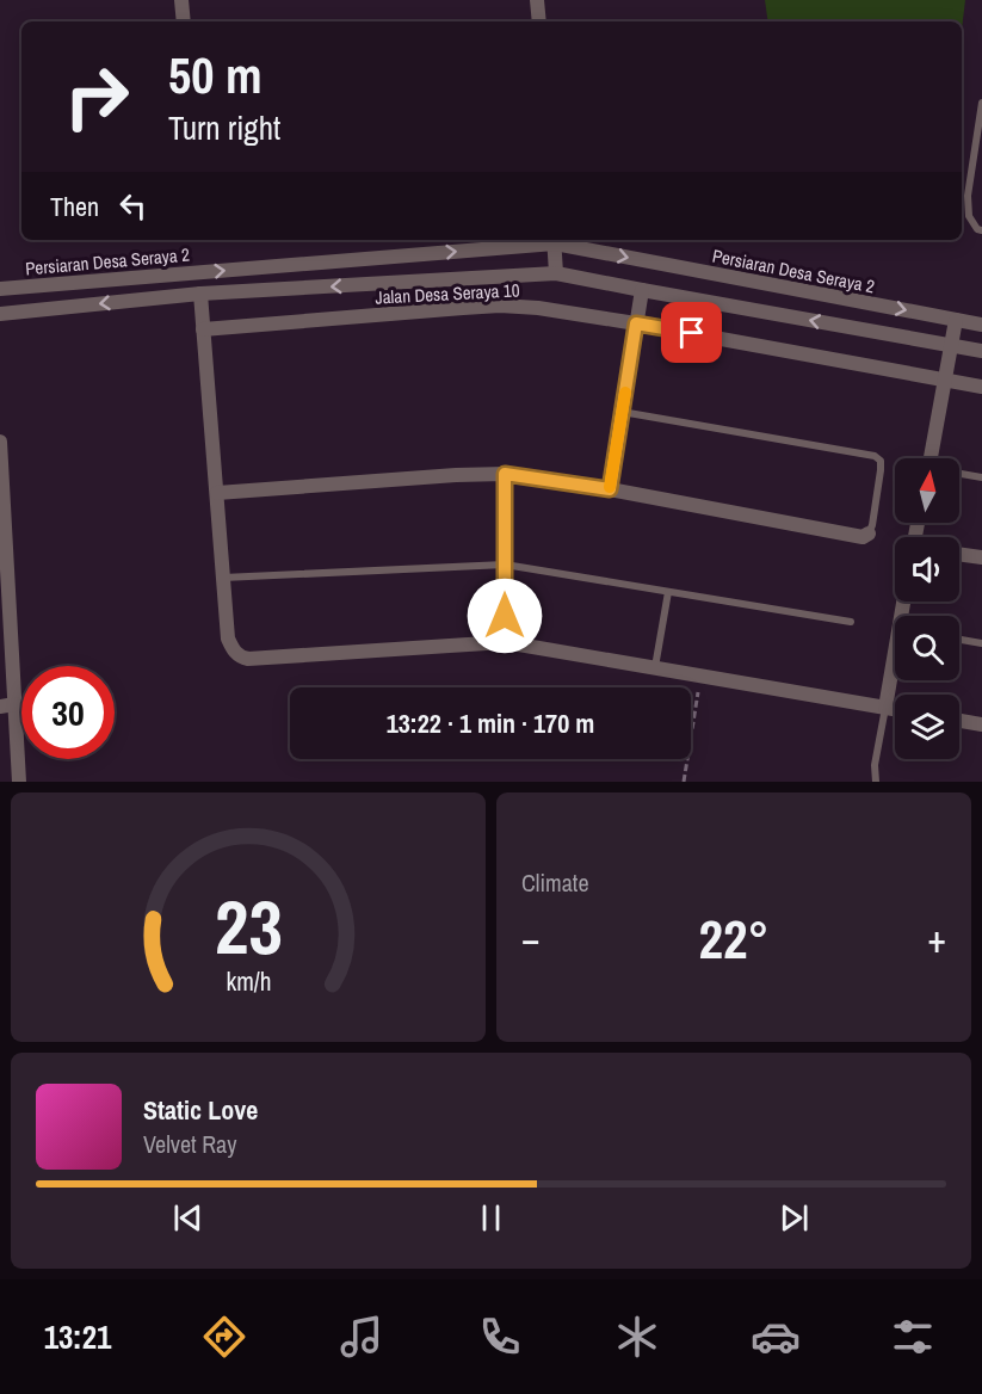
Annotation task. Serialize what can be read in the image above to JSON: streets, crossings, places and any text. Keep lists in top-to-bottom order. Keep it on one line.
{"streets":{"street":["Persiaran Desa Seraya 2","Jalan Desa Seraya 10"]},"north":"top","page":{"turn":["50 m","Turn right"],"then":"Then","limit":"30","trip":"13:22 · 1 min · 170 m","tile":"Climate","heat":["−","22°","+"],"song":["Static Love","Velvet Ray"],"tabs":"13:21","gauge":["23","km/h"]}}
